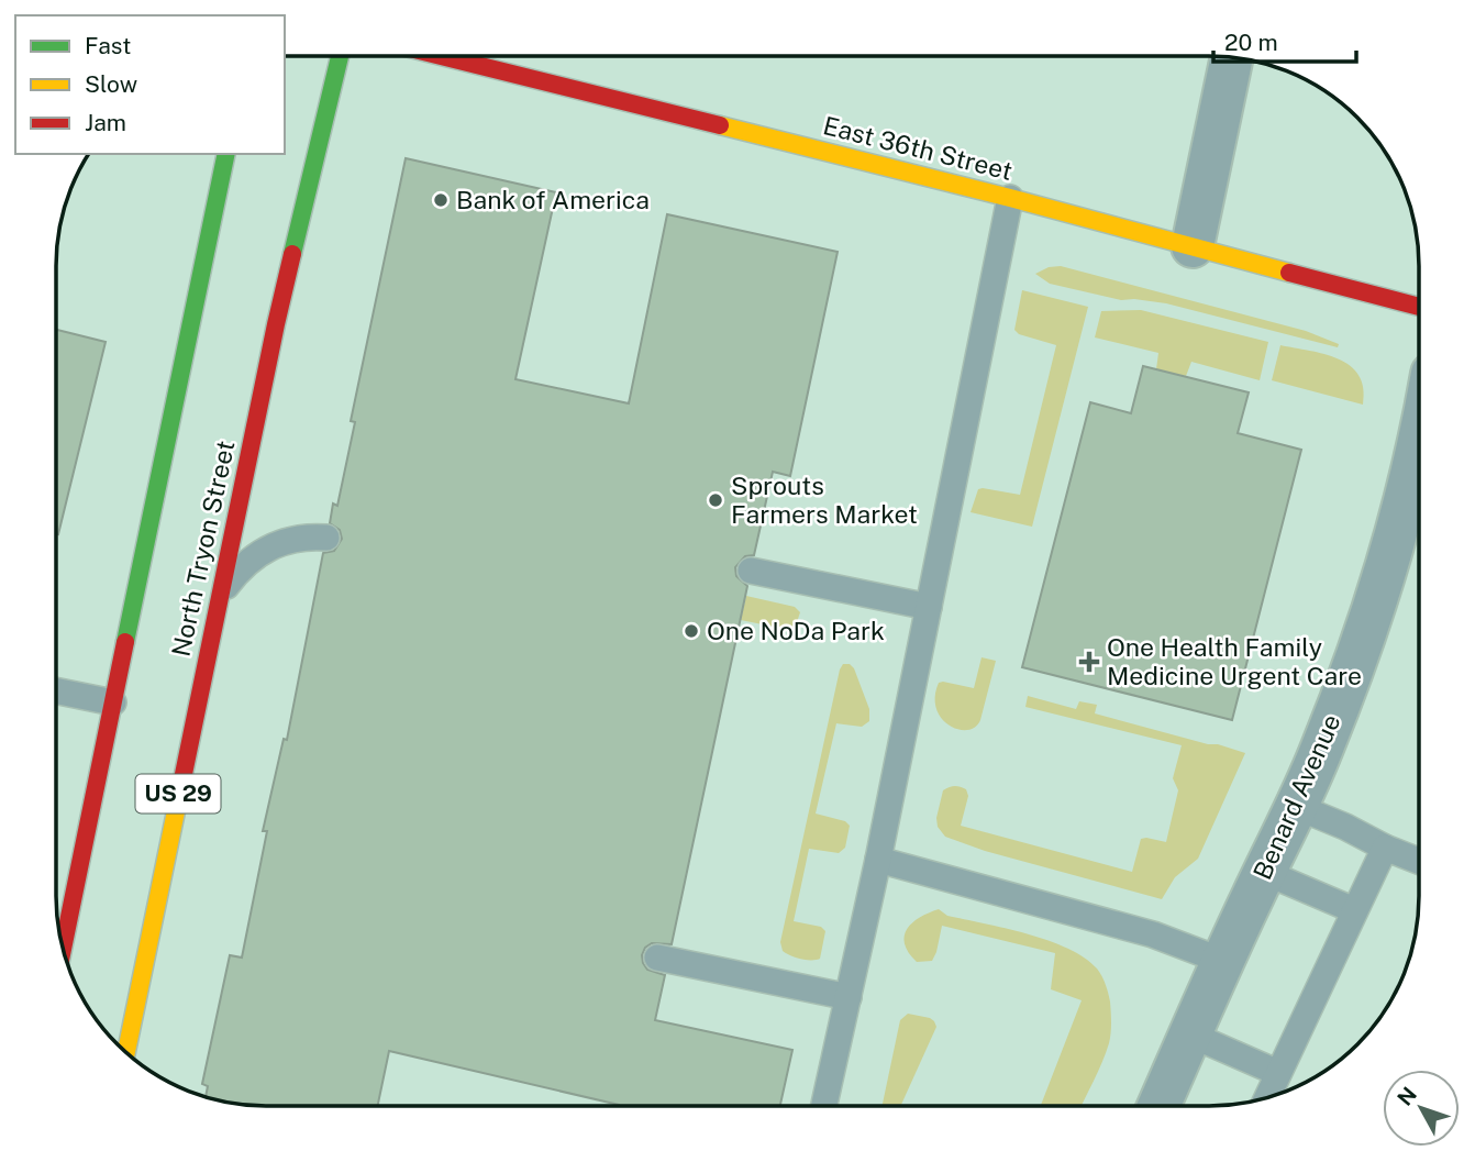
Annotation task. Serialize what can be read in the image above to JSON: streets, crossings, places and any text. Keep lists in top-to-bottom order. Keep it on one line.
{"streets":{"main road":["East 36th Street","North Tryon Street","US 29"],"street":["Benard Avenue"]},"places":{"other":["Bank of America","Sprouts Farmers Market","One NoDa Park"],"health":["One Health Family Medicine Urgent Care"]},"legend":["Fast","Slow","Jam"],"scale_bar":"20 m","north":"top left"}
